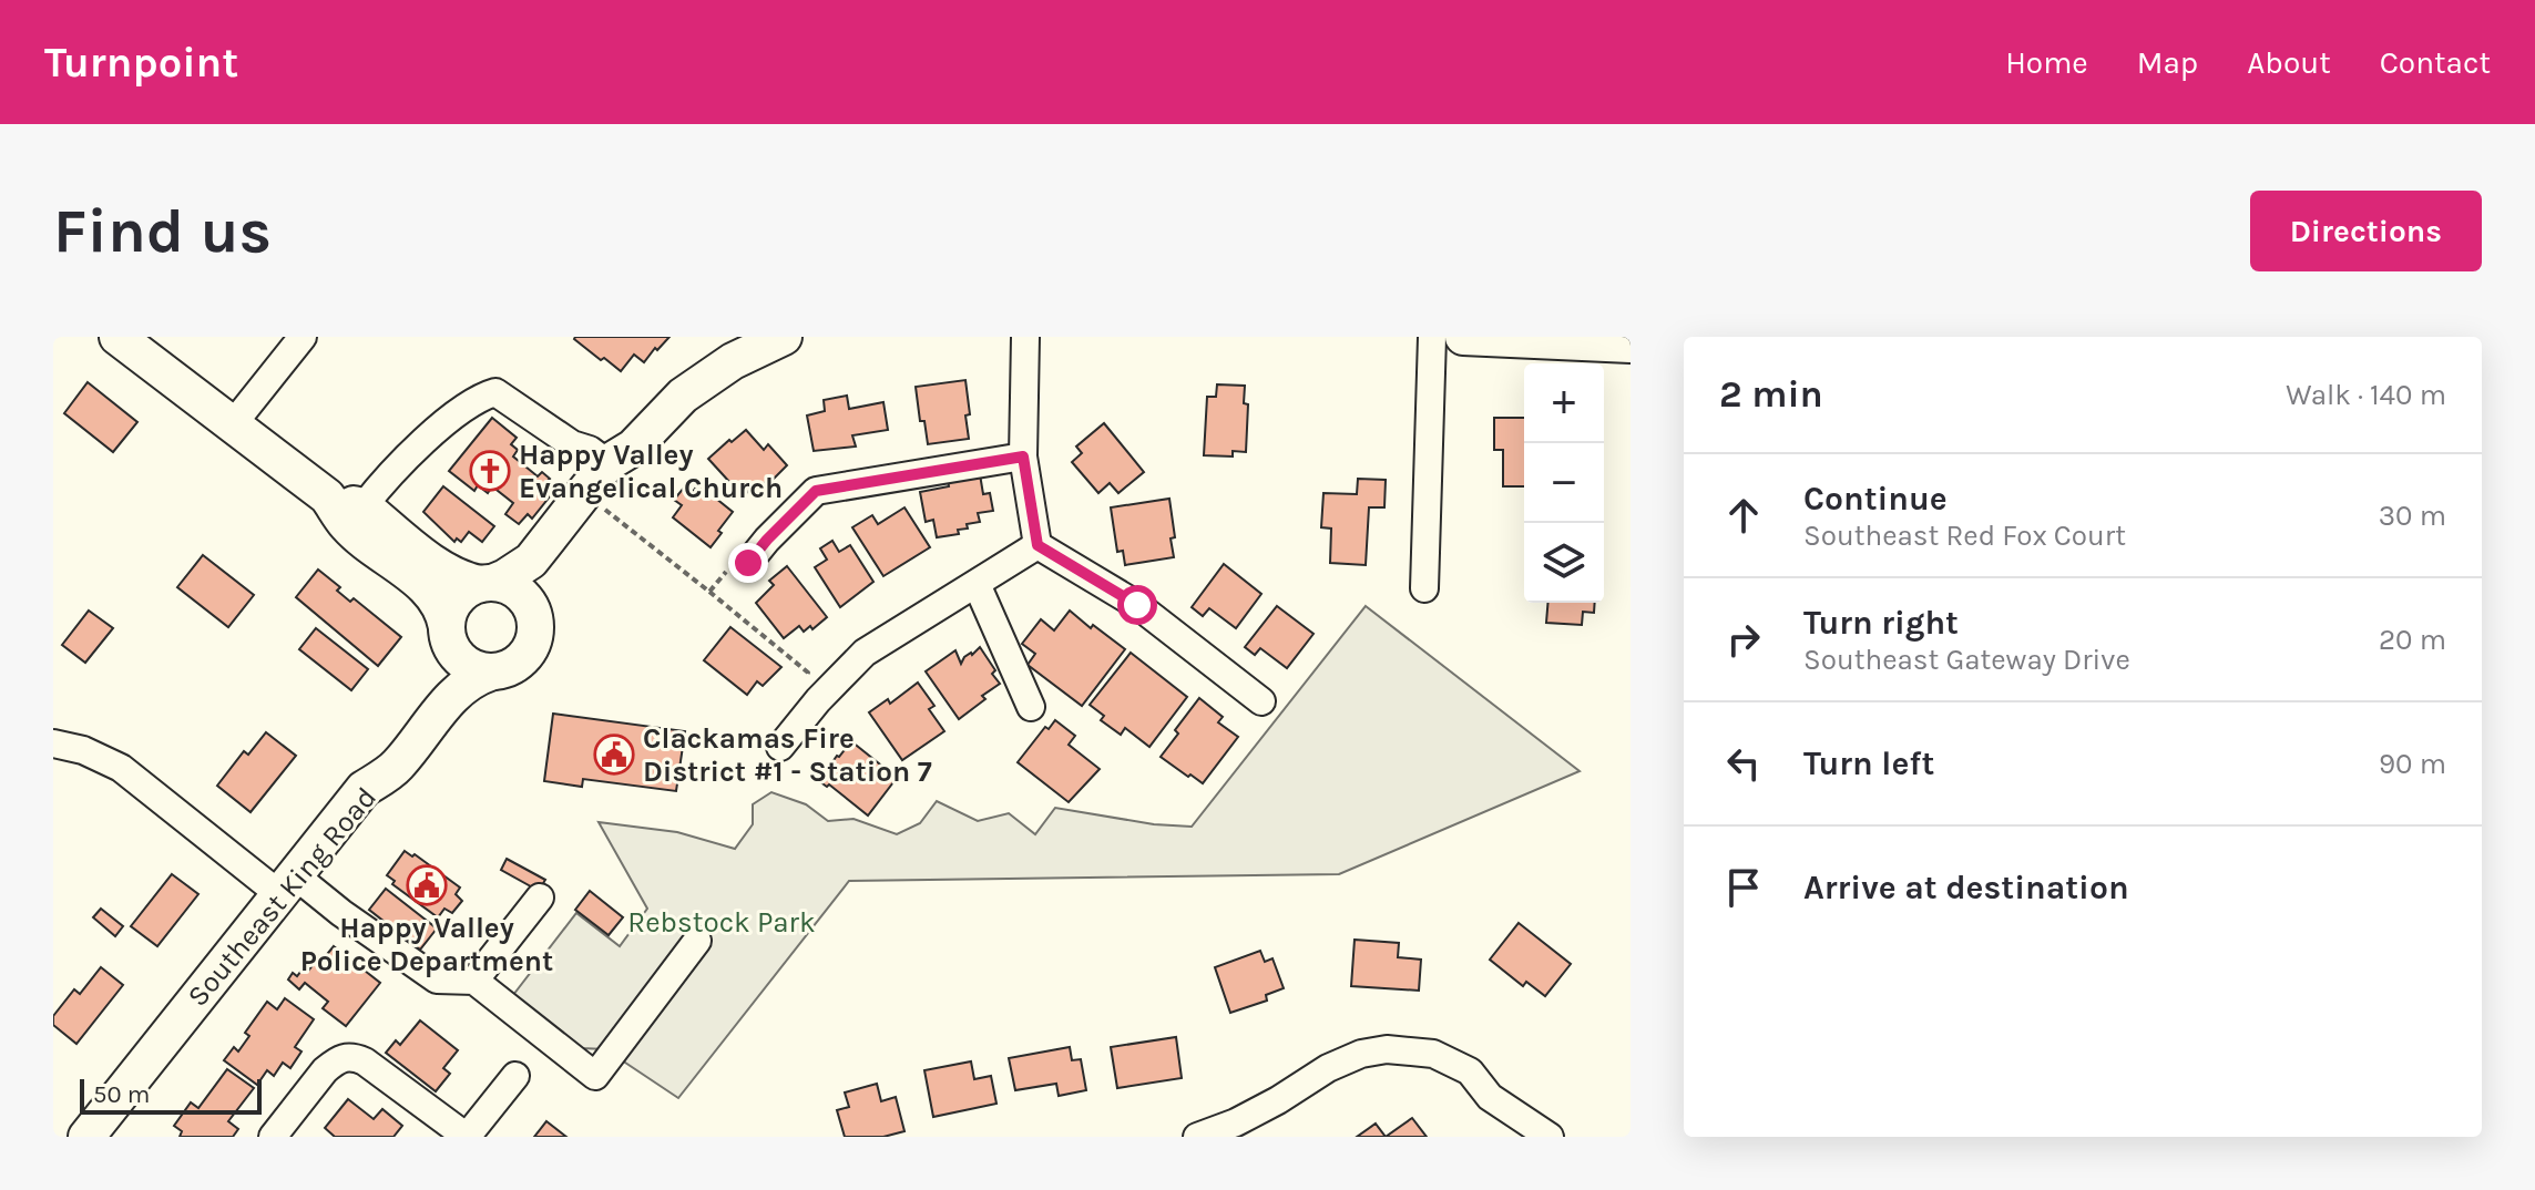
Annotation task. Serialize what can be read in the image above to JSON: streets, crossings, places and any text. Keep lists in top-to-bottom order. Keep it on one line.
{"streets":{"main road":["Southeast King Road"]},"parks":["Rebstock Park"],"places":{"church":["Happy Valley Evangelical Church"],"public building":["Clackamas Fire District #1 - Station 7","Happy Valley Police Department"]},"scale_bar":"50 m","page":{"header":"Turnpoint","nav":["Home","Map","About","Contact"],"buttons":"Directions","title":"Find us","heading":["2 min","Walk · 140 m"],"map_buttons":["+","−"],"list":[["Continue","Southeast Red Fox Court","30 m"],["Turn right","Southeast Gateway Drive","20 m"],["Turn left","90 m"],"Arrive at destination"],"scale":"50 m"}}
